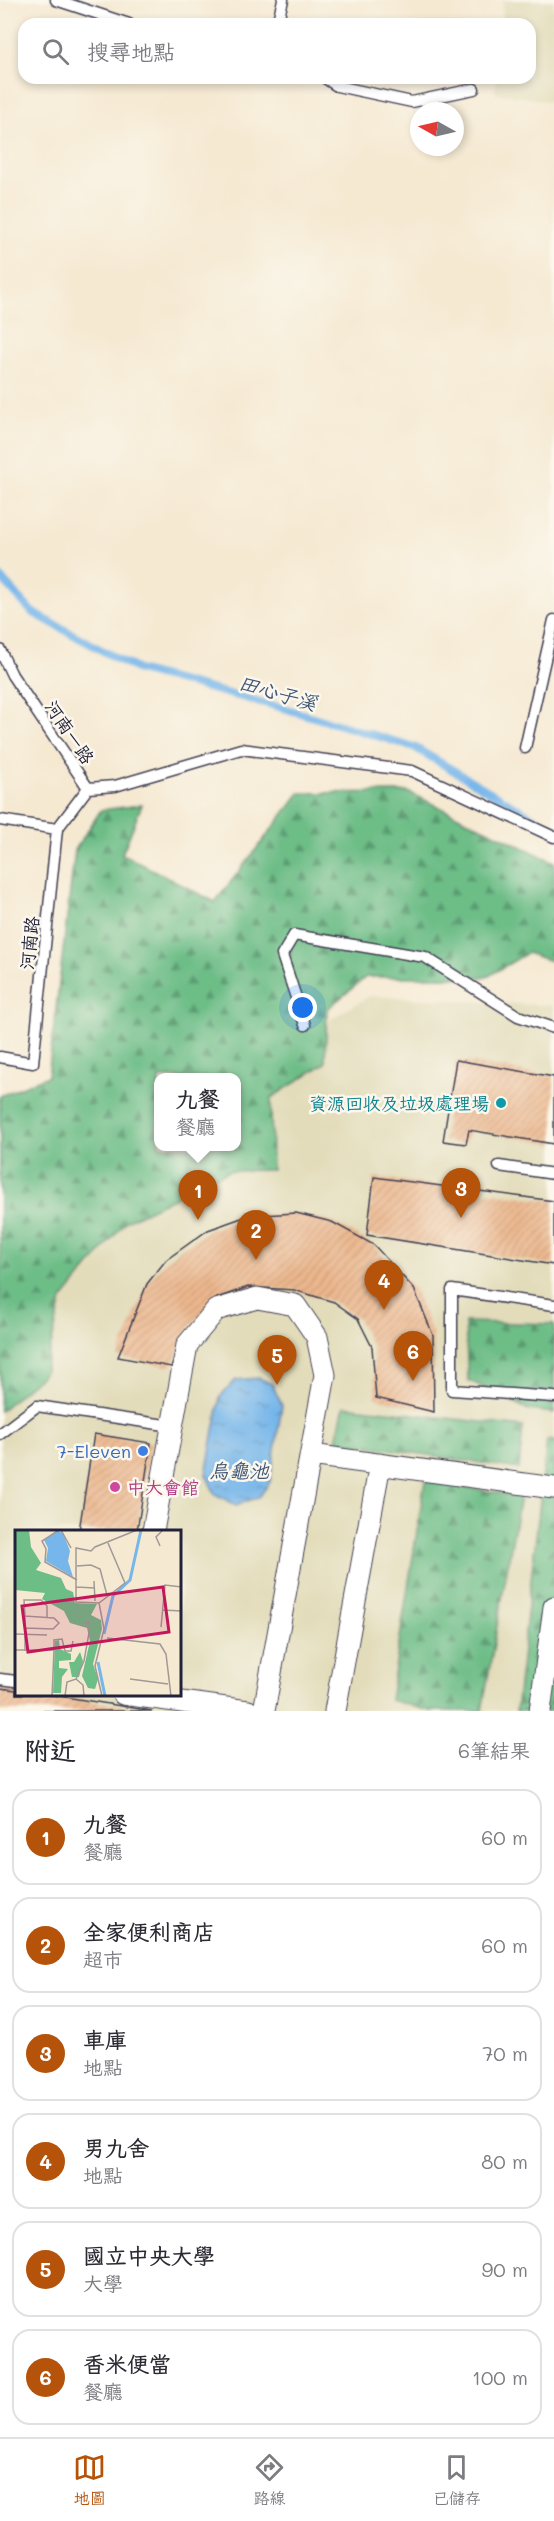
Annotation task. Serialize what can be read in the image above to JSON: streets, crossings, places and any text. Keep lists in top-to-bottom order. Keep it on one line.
{"streets":{"lane":["河南一路","河南路"]},"crossings":[["河南一路","河南路"]],"water":["田心子溪","烏龜池"],"places":["資源回收及垃圾處理場","7-Eleven","中大會館"],"north":"left","page":{"search":"搜尋地點","popup":["九餐","餐廳"],"pins":["3","1","2","4","6","5"],"heading":["附近","6筆結果"],"list":[{"mark":"1","name":"九餐","note":"餐廳","value":"60 m"},{"mark":"2","name":"全家便利商店","note":"超市","value":"60 m"},{"mark":"3","name":"車庫","note":"地點","value":"70 m"},{"mark":"4","name":"男九舍","note":"地點","value":"80 m"},{"mark":"5","name":"國立中央大學","note":"大學","value":"90 m"},{"mark":"6","name":"香米便當","note":"餐廳","value":"100 m"}],"nav":["地圖","路線","已儲存"]}}
